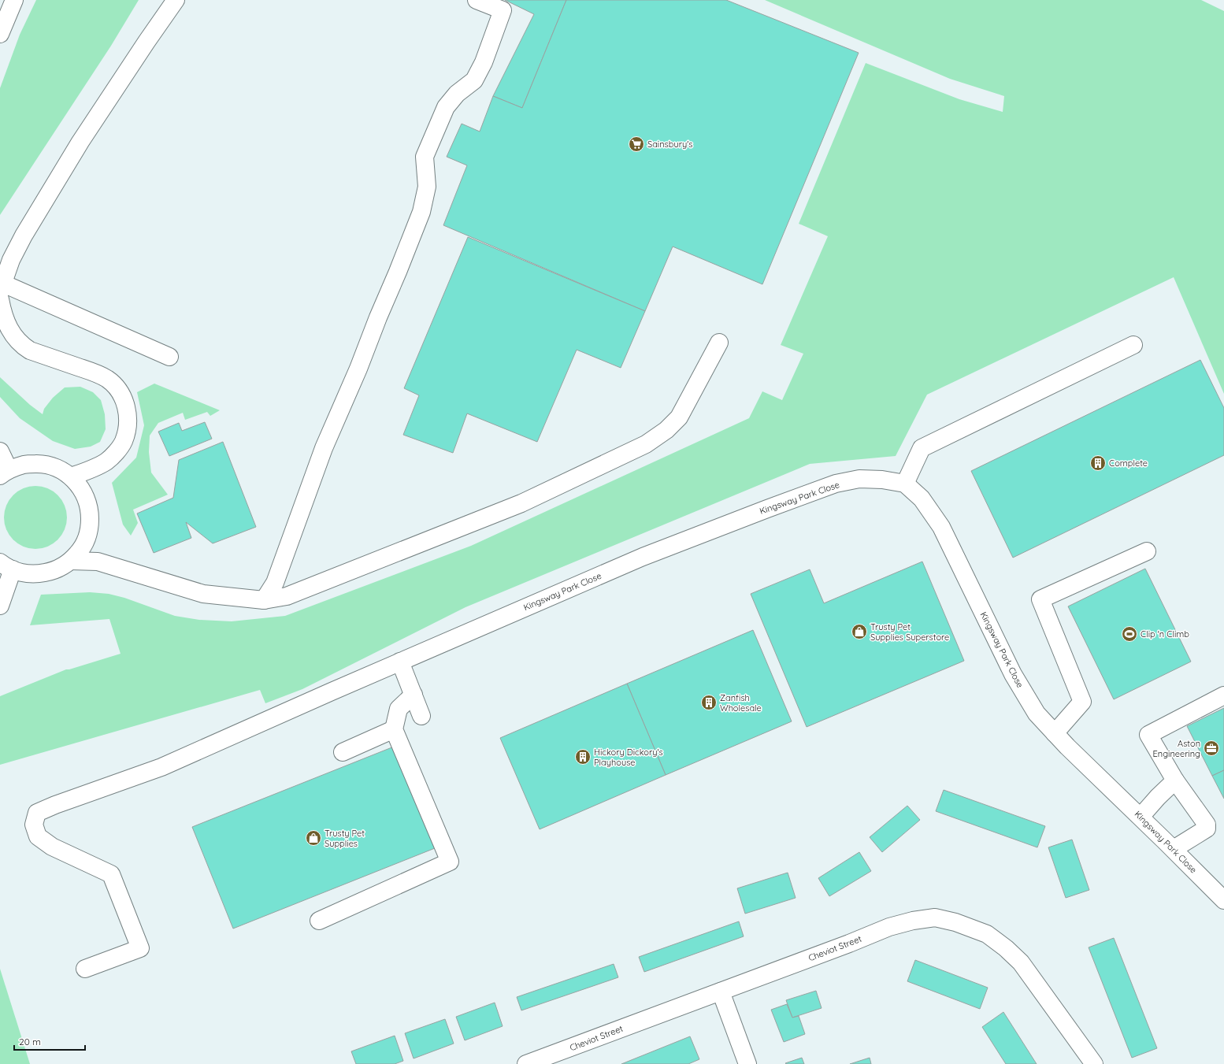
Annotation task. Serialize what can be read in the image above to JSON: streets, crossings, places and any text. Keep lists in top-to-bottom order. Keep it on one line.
{"streets":{"street":["Kingsway Park Close","Cheviot Street"]},"places":{"supermarket":["Sainsbury's"],"building":["Complete","Zanfish Wholesale","Hickory Dickory's Playhouse"],"shop":["Trusty Pet Supplies Superstore","Trusty Pet Supplies"],"sports":["Clip 'n Climb"],"office":["Aston Engineering"]},"scale_bar":"20 m"}
